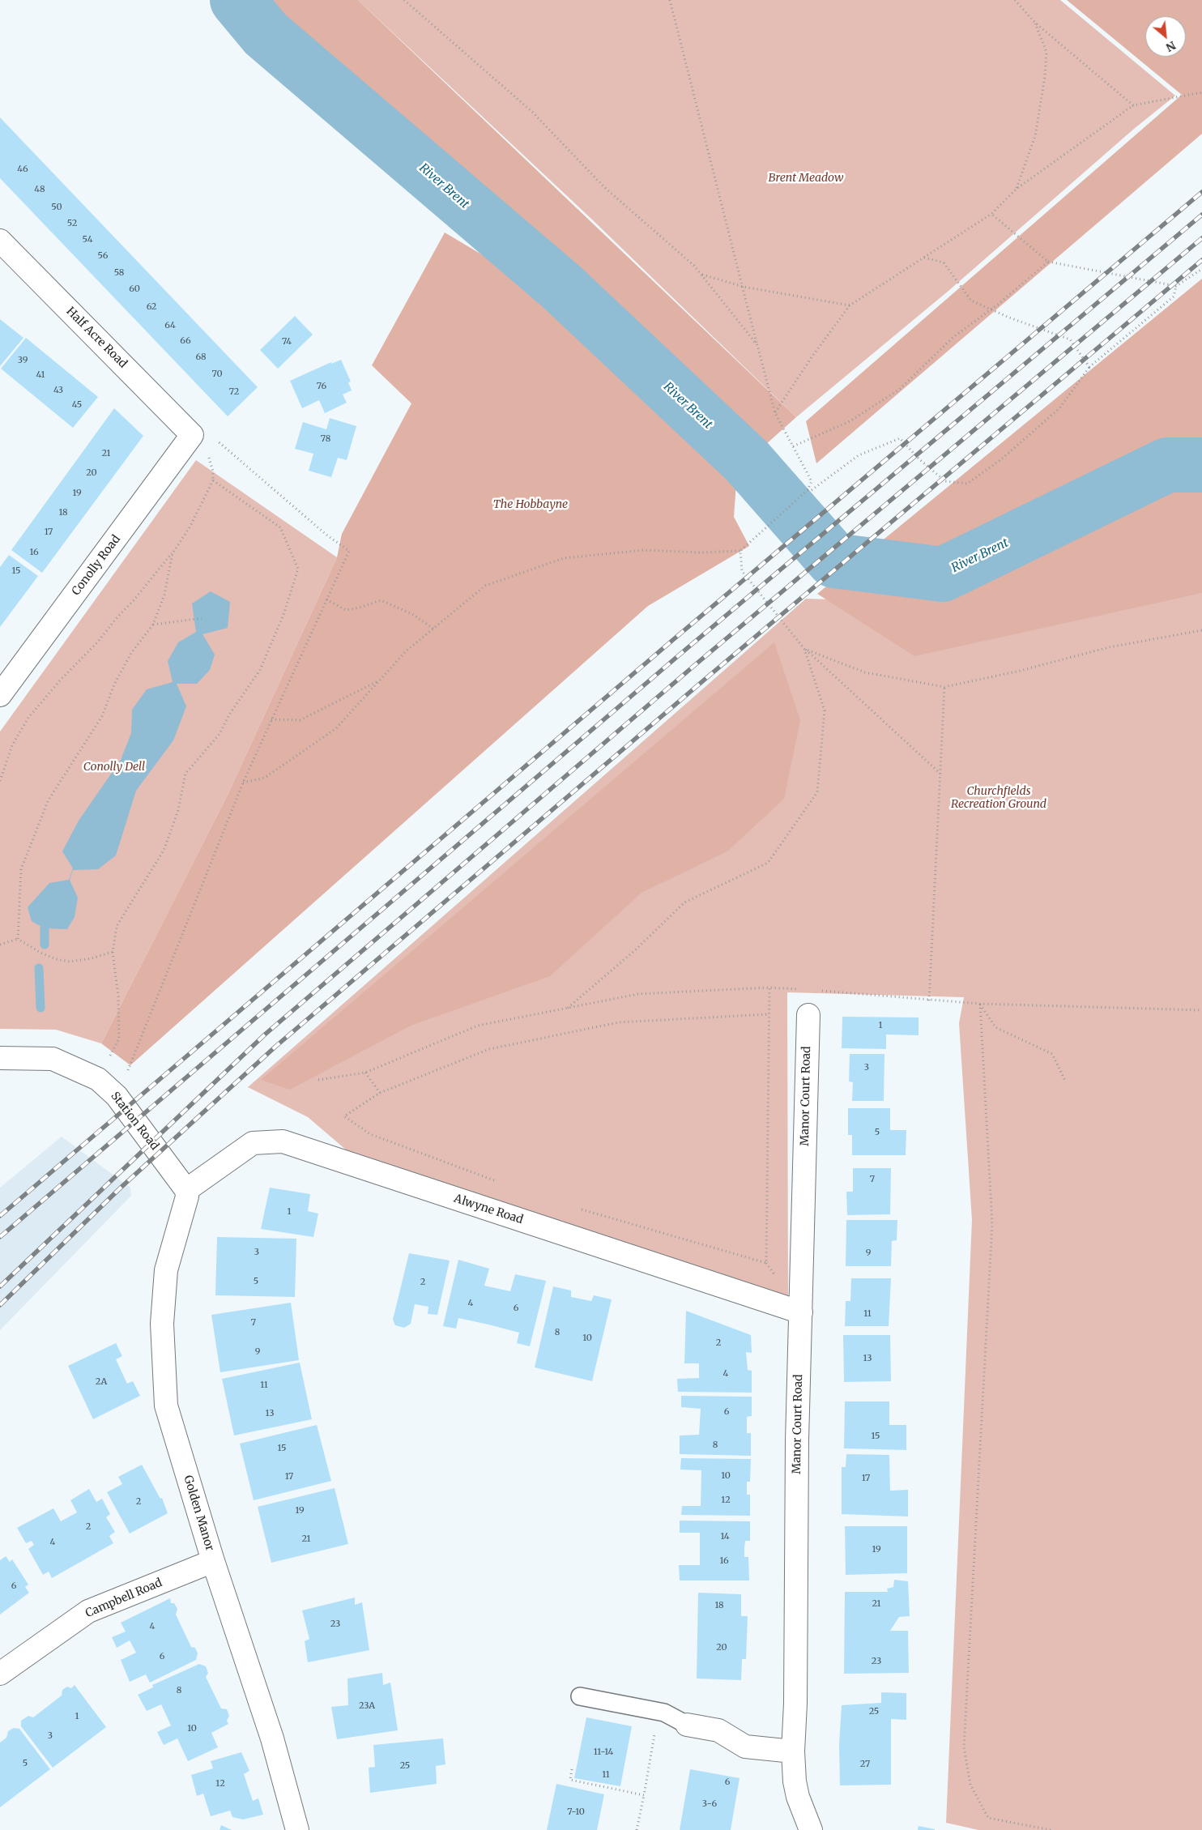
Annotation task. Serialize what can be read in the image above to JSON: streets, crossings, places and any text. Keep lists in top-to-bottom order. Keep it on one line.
{"streets":{"street":["Half Acre Road","Conolly Road","Manor Court Road","Station Road","Alwyne Road","Golden Manor","Campbell Road"]},"crossings":[["Half Acre Road","Conolly Road"],["Manor Court Road","Alwyne Road"],["Station Road","Alwyne Road"],["Station Road","Golden Manor"],["Alwyne Road","Golden Manor"],["Golden Manor","Campbell Road"]],"water":["River Brent"],"parks":["Brent Meadow","The Hobbayne","Conolly Dell","Churchfields Recreation Ground"],"house_numbers":["46","48","50","52","54","56","58","60","62","64","66","74","68","39","70","41","76","43","72","45","78","21","20","19","18","17","16","15","1","3","5","7","1","3","9","5","2","4","6","11","7","8","10","2","9","13","4","2A","11","6","13","15","8","15","10","17","17","12","2","19","2","14","21","4","19","16","6","21","18","23","4","20","6","23","8","23A","25","1","10","3","11-14","5","27","25","11","6","12","3-6","7-10"],"north":"bottom right"}
